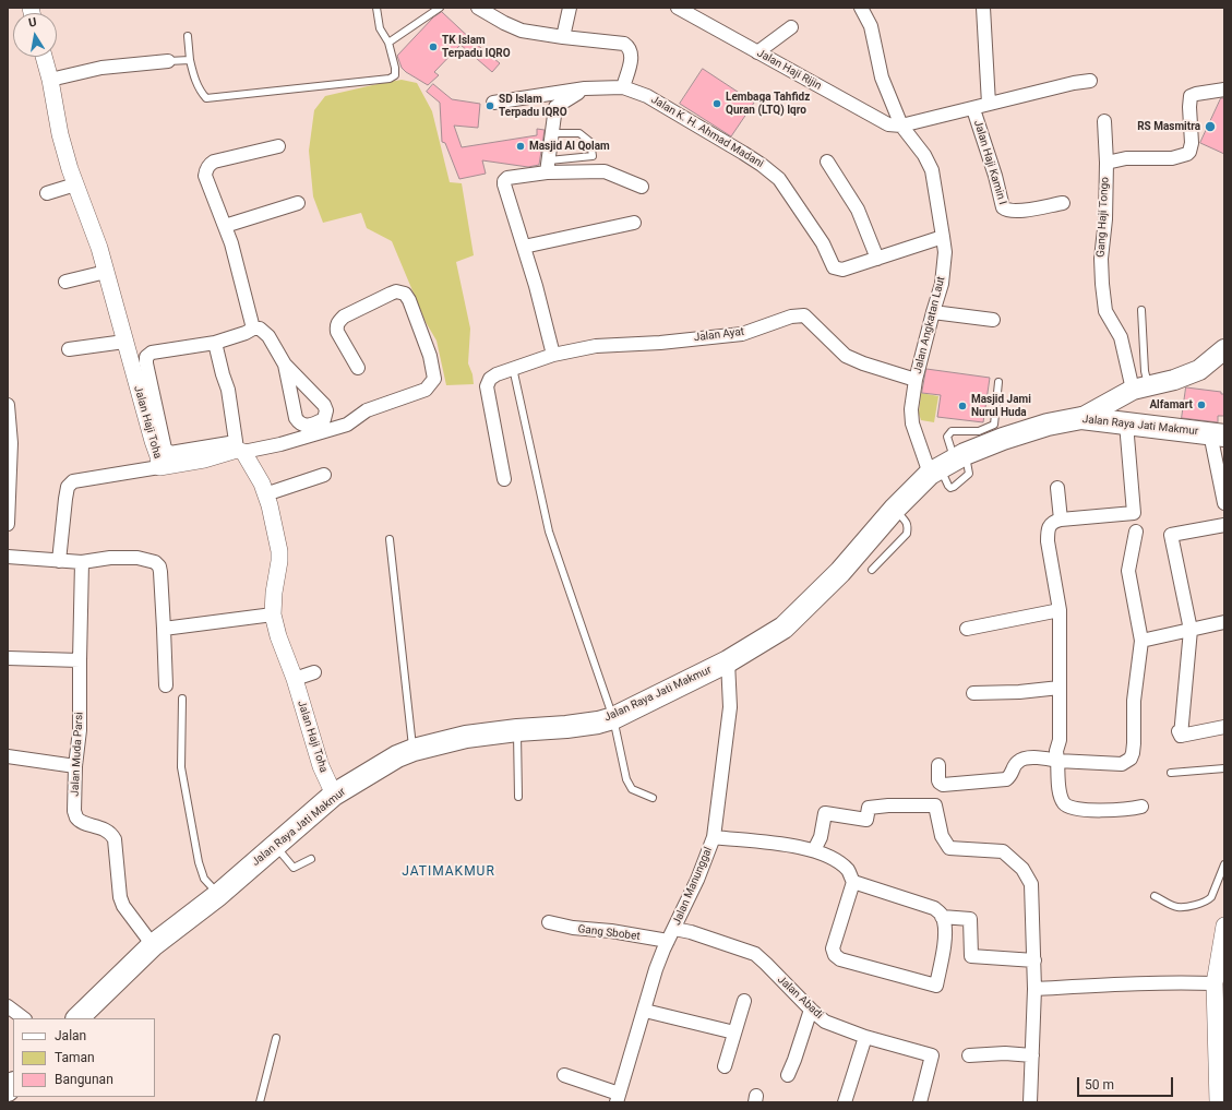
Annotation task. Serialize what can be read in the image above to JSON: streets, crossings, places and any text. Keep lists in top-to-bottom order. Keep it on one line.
{"streets":{"main road":["Jalan Raya Jati Makmur"],"street":["Jalan Haji Rijin","Jalan K. H. Ahmad Madani","Jalan Haji Kamin I","Gang Haji Tongo","Jalan Angkatan Laut","Jalan Ayat","Jalan Haji Toha","Jalan Muda Parsi","Jalan Manunggal","Gang Sbobet","Jalan Abadi"]},"crossings":[["Jalan Haji Rijin","Jalan Angkatan Laut"],["Jalan K. H. Ahmad Madani","Jalan Angkatan Laut"],["Jalan Angkatan Laut","Jalan Ayat"],["Jalan Angkatan Laut","Jalan Raya Jati Makmur"],["Jalan Haji Toha","Jalan Raya Jati Makmur"],["Jalan Raya Jati Makmur","Jalan Muda Parsi"],["Jalan Raya Jati Makmur","Jalan Manunggal"],["Jalan Manunggal","Gang Sbobet"],["Jalan Manunggal","Jalan Abadi"],["Gang Sbobet","Jalan Abadi"]],"districts":["JATIMAKMUR"],"places":["TK Islam Terpadu IQRO","Lembaga Tahfidz Quran (LTQ) Iqro","SD Islam Terpadu IQRO","RS Masmitra","Masjid Al Qolam","Alfamart","Masjid Jami Nurul Huda"],"legend":["Jalan","Taman","Bangunan"],"scale_bar":"50 m","north":"top"}
